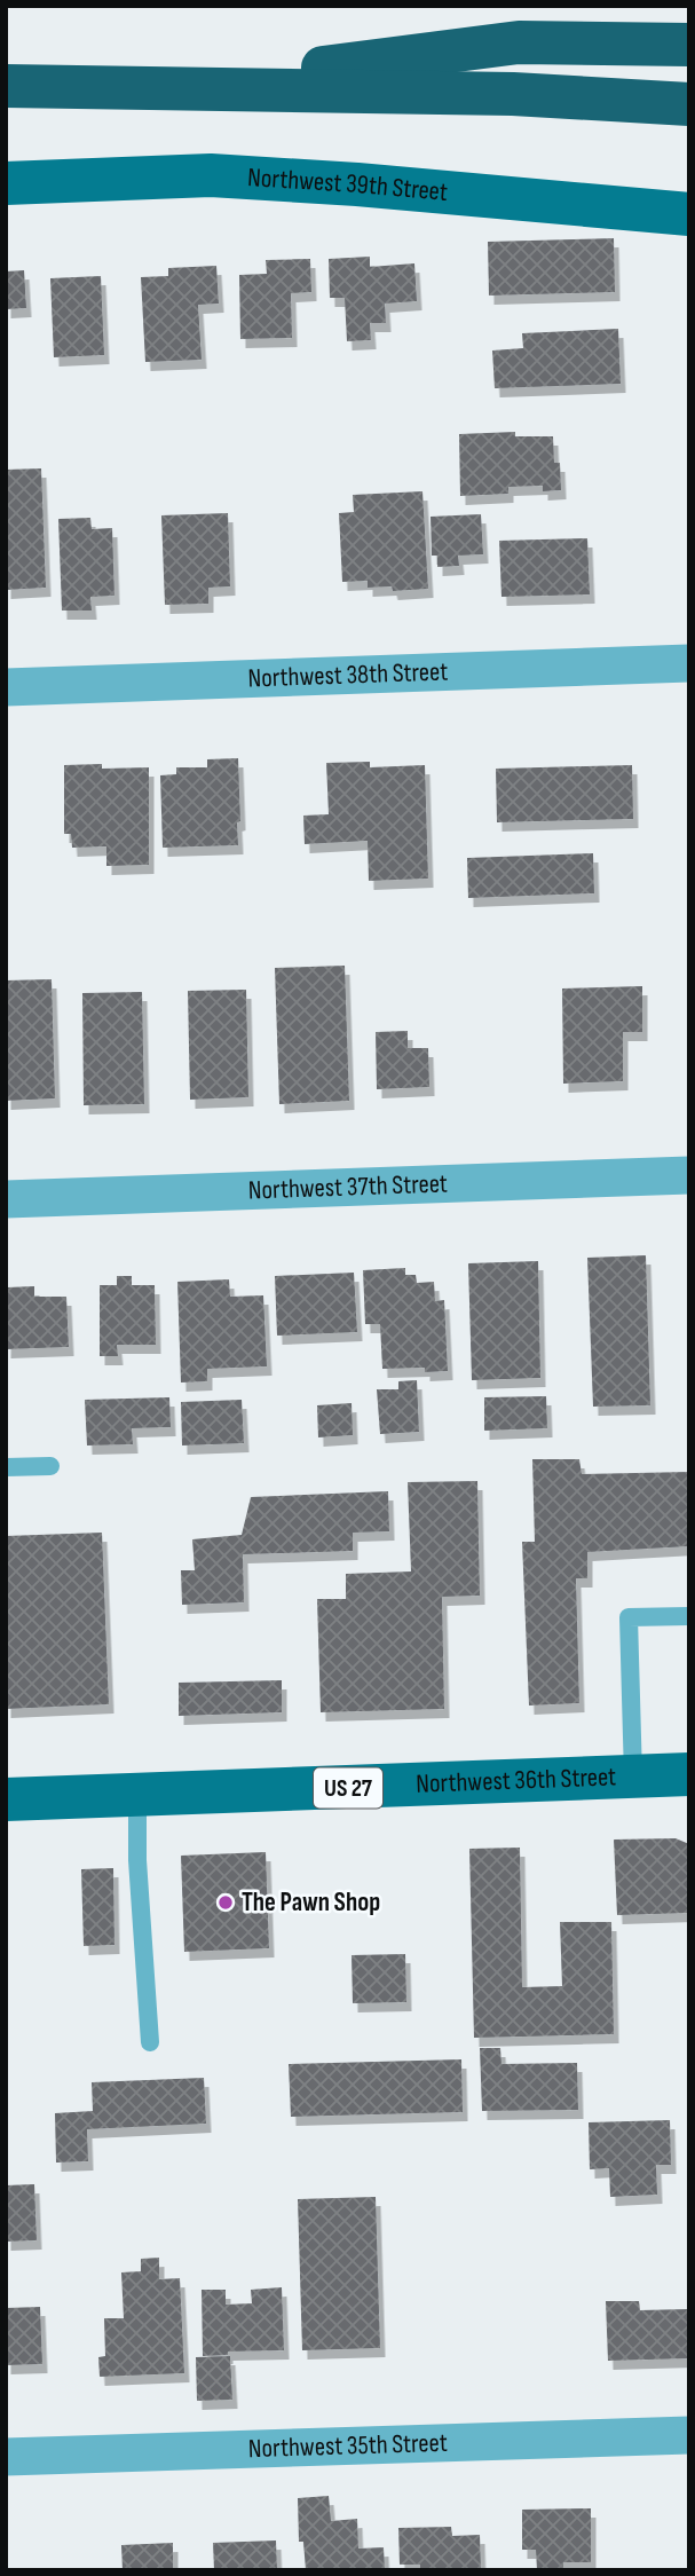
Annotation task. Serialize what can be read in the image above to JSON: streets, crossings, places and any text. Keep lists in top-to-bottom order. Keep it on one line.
{"streets":{"main road":["Northwest 39th Street","Northwest 36th Street","US 27"],"street":["Northwest 38th Street","Northwest 37th Street","Northwest 35th Street"]},"places":["The Pawn Shop"]}
